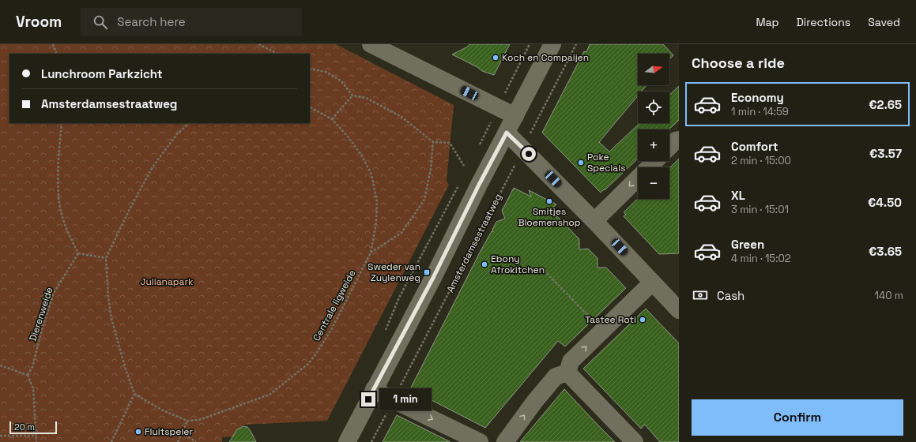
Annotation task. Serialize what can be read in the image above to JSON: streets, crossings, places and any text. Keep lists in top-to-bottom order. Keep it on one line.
{"streets":{"path":["Amsterdamsestraatweg","Centrale ligweide","Dierenweide"]},"parks":["Julianapark"],"places":{"other":["Koch en Compaijen","Poke Specials","Smitjes Bloemenshop","Ebony Afrokitchen","Tastee Roti","Fluitspeler"],"transit":["Sweder van Zuylenweg"]},"scale_bar":"20 m","north":"right","page":{"header":"Vroom","search":"Search here","nav":["Map","Directions","Saved"],"heading":"Choose a ride","map_buttons":["+","−"],"banner":["Lunchroom Parkzicht","Amsterdamsestraatweg"],"list":[{"name":"Economy","note":"1 min · 14:59","value":"€2.65"},{"name":"Comfort","note":"2 min · 15:00","value":"€3.57"},{"name":"XL","note":"3 min · 15:01","value":"€4.50"},{"name":"Green","note":"4 min · 15:02","value":"€3.65"}],"pay":["Cash","140 m"],"bubble":"1 min","buttons":"Confirm","scale":"20 m"}}
